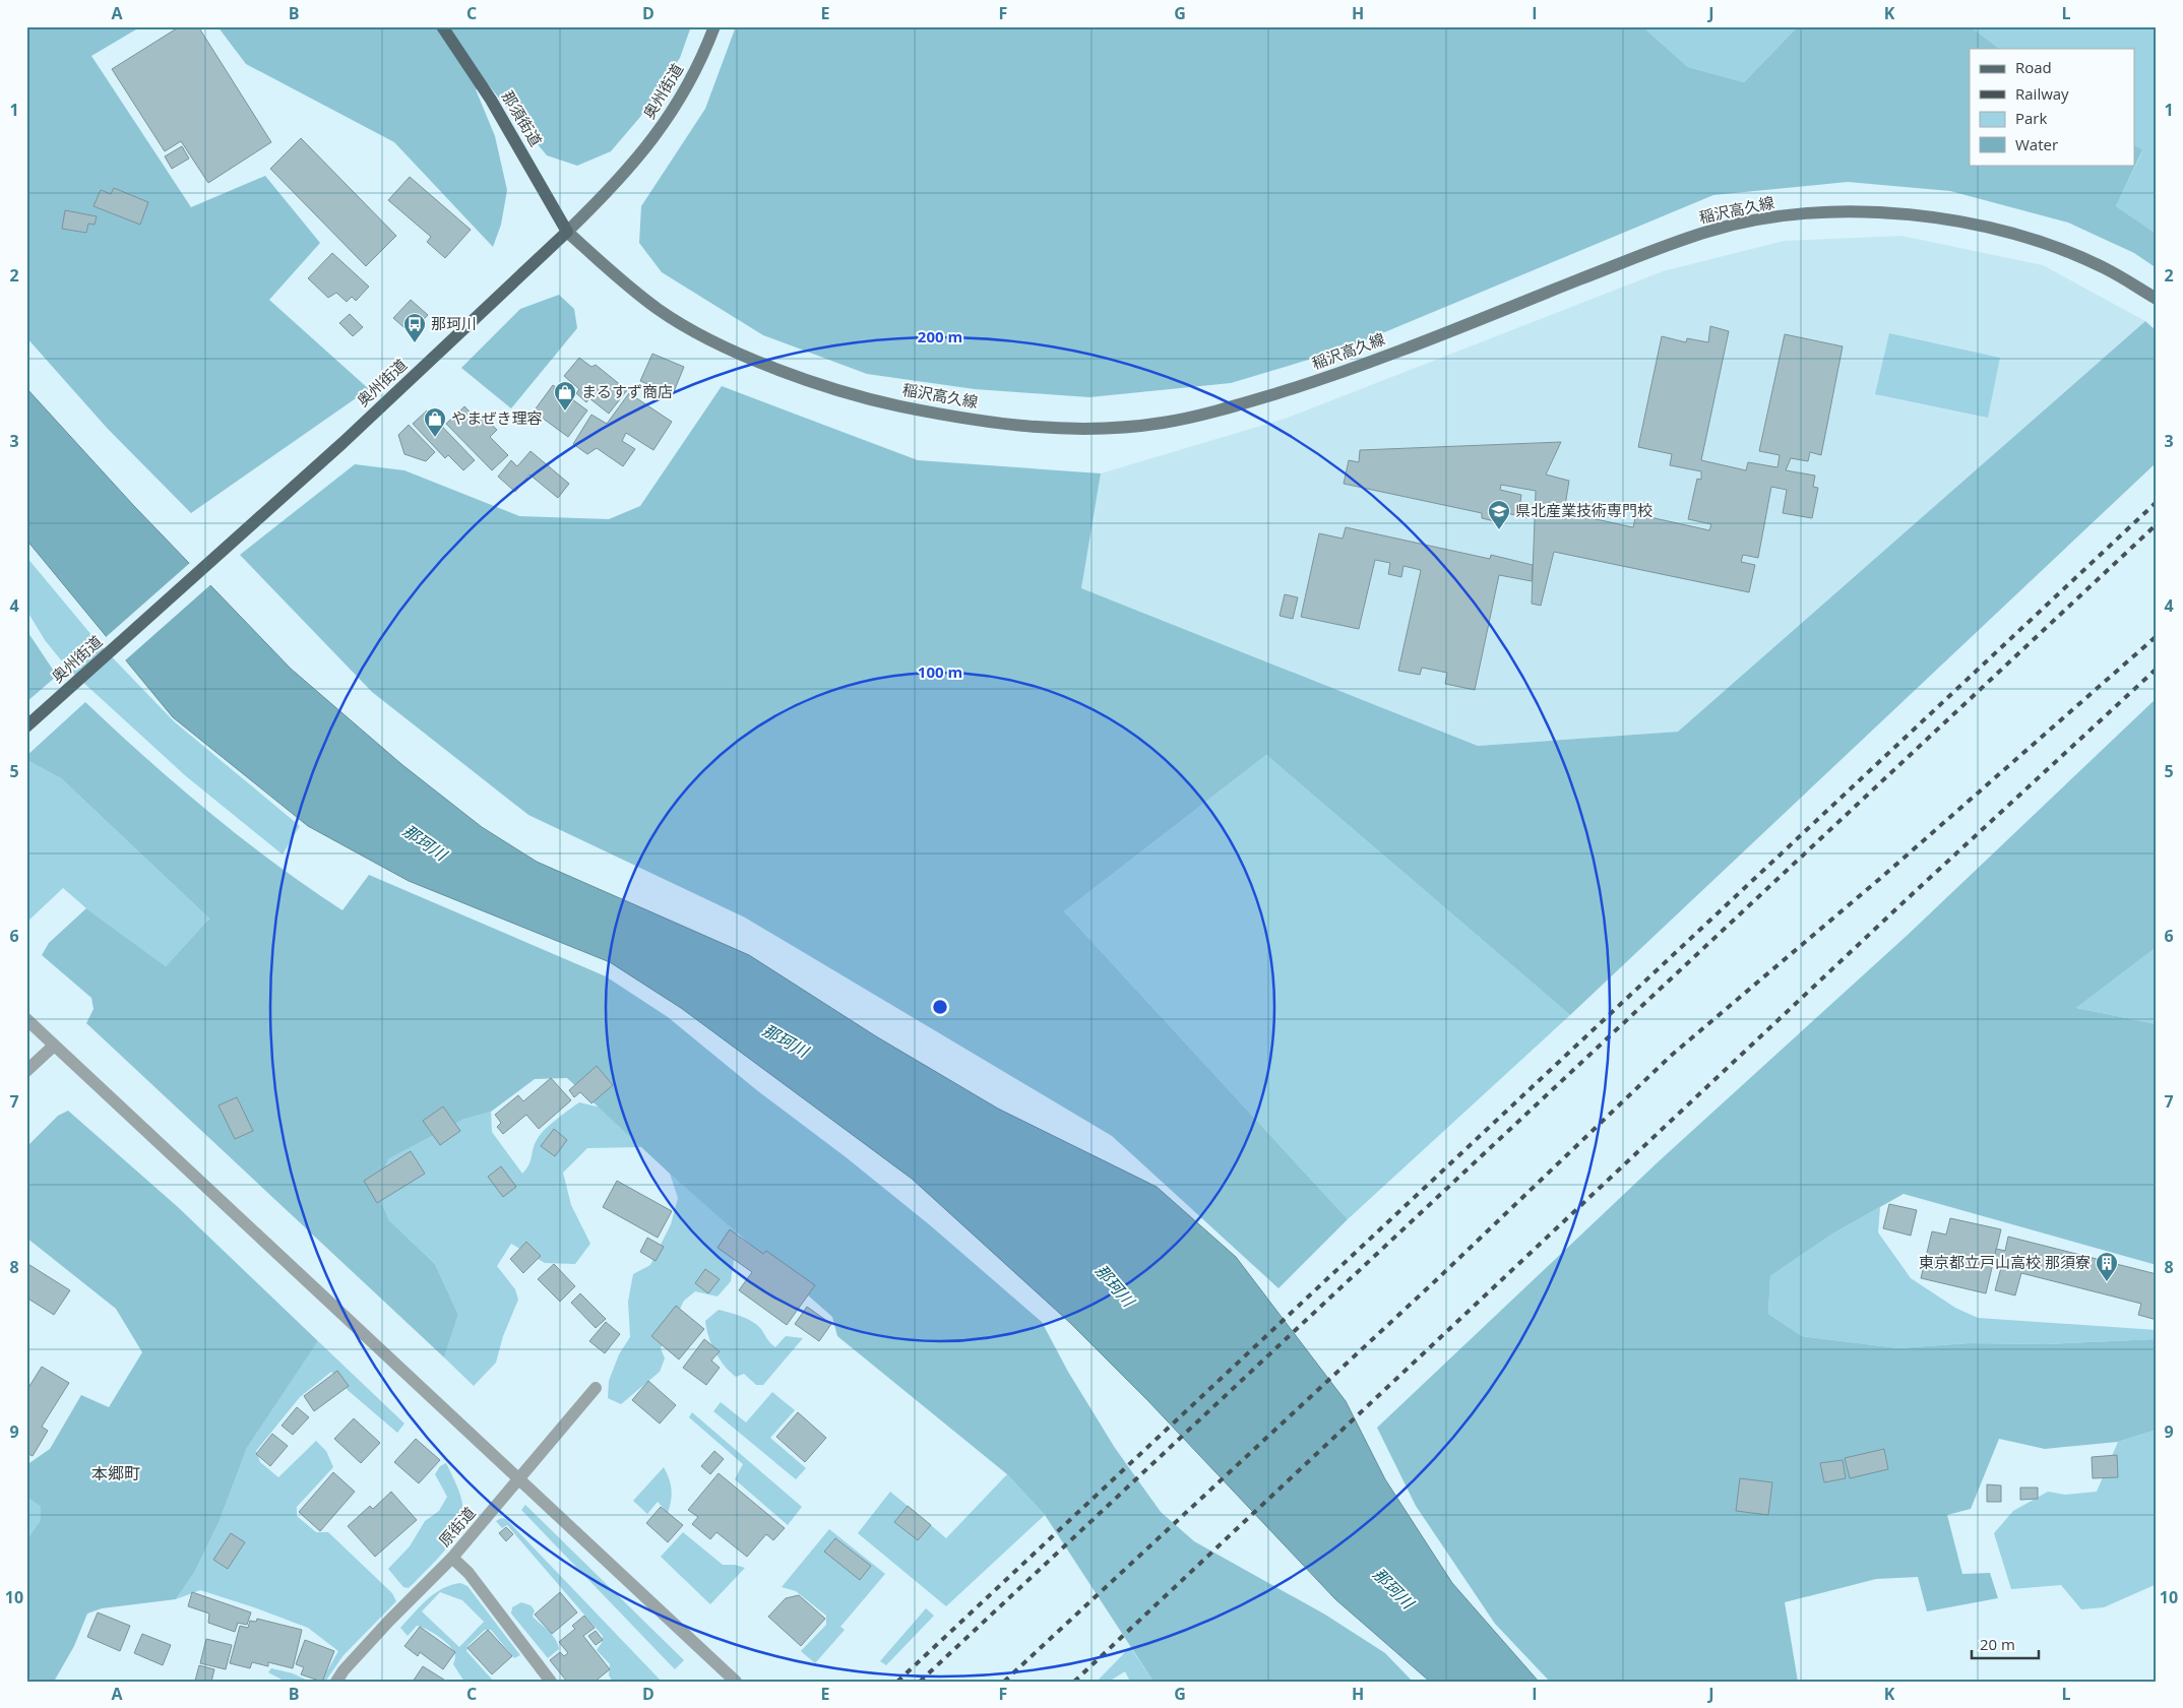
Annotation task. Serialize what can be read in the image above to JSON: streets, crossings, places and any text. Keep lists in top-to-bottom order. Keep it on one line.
{"streets":{"main road":["奥州街道","那須街道","稲沢高久線"],"street":["原街道"]},"crossings":[["奥州街道","那須街道"],["奥州街道","稲沢高久線"],["那須街道","稲沢高久線"]],"districts":["本郷町"],"water":["那珂川"],"places":{"bus stop":["那珂川"],"shop":["まるすず商店","やまぜき理容"],"school or university":["県北産業技術専門校"],"building":["東京都立戸山高校 那須寮"]},"legend":["Road","Railway","Park","Water"],"scale_bar":"20 m","grid":{"columns":["A","B","C","D","E","F","G","H","I","J","K","L"],"rows":["1","2","3","4","5","6","7","8","9","10"]},"rings":["200 m","100 m"]}
